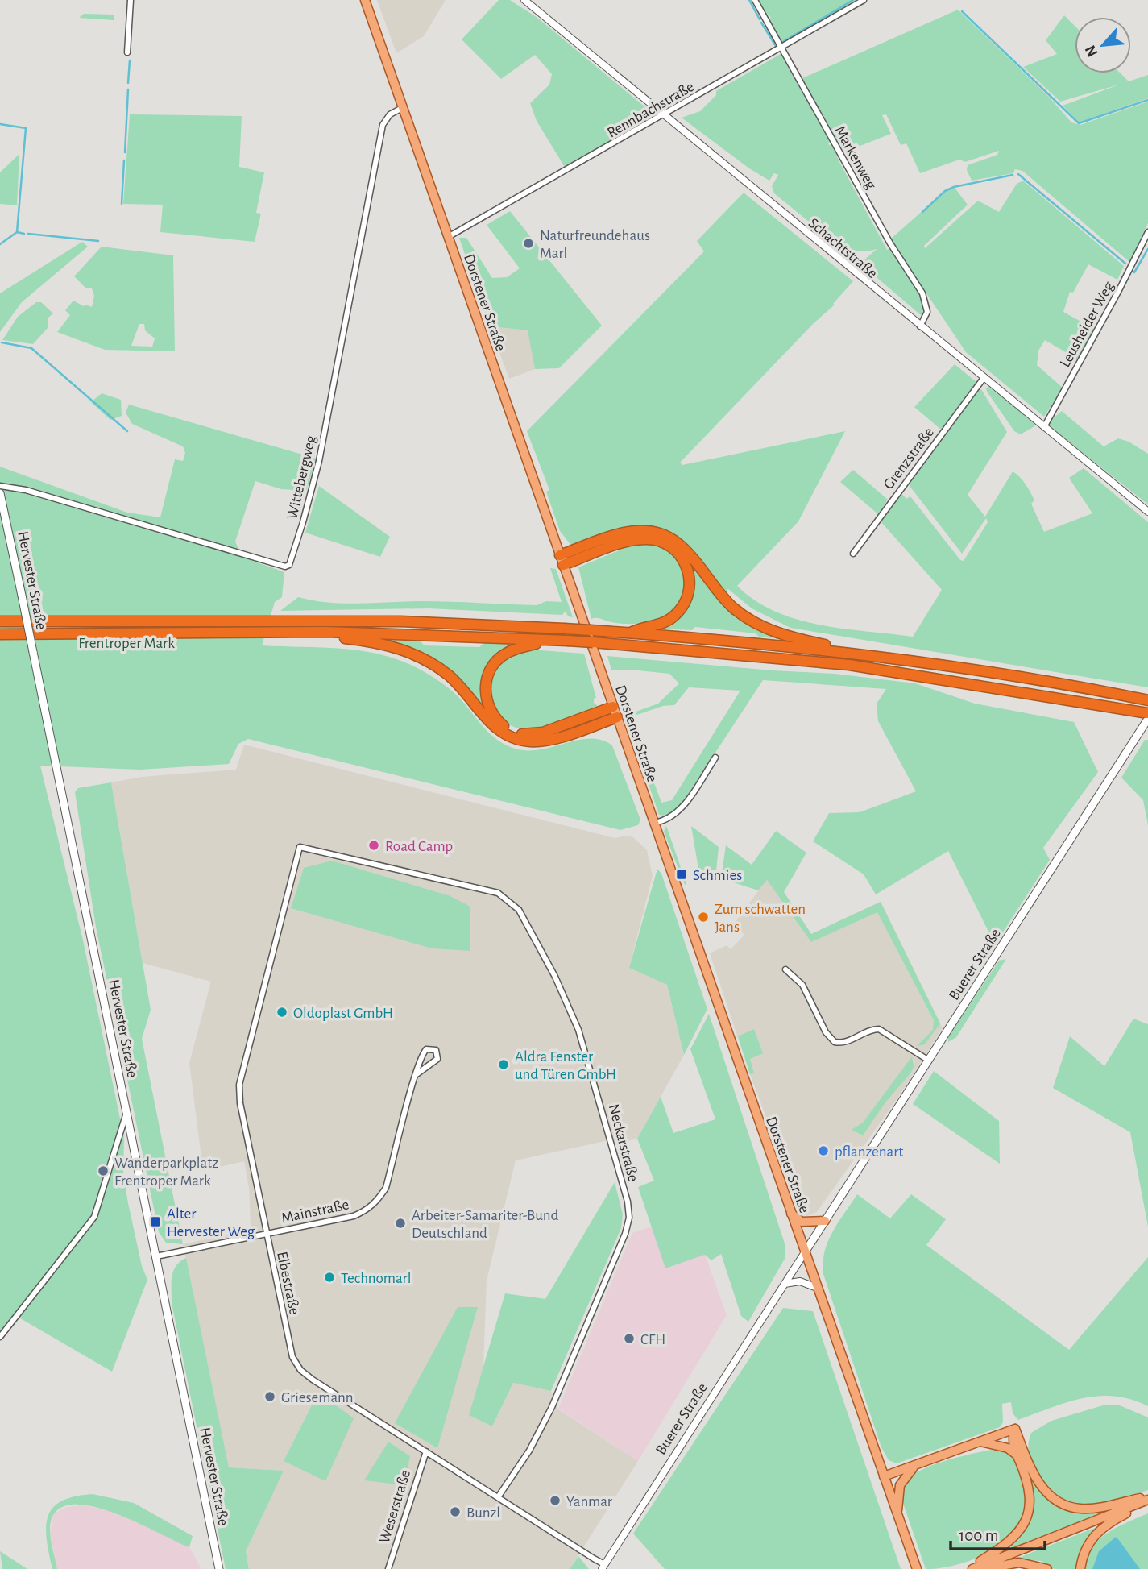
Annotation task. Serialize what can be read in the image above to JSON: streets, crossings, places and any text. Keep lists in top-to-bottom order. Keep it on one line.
{"streets":{"main road":["Dorstener Straße","Hervester Straße","Buerer Straße"],"street":["Rennbachstraße","Markenweg","Schachtstraße","Leusheider Weg","Grenzstraße","Wittebergweg","Neckarstraße","Mainstraße","Elbestraße","Weserstraße"]},"crossings":[["Rennbachstraße","Markenweg"],["Rennbachstraße","Schachtstraße"],["Rennbachstraße","Dorstener Straße"],["Markenweg","Schachtstraße"],["Schachtstraße","Leusheider Weg"],["Schachtstraße","Grenzstraße"],["Dorstener Straße","Wittebergweg"],["Dorstener Straße","Buerer Straße"],["Hervester Straße","Mainstraße"],["Buerer Straße","Elbestraße"],["Neckarstraße","Elbestraße"],["Mainstraße","Elbestraße"],["Elbestraße","Weserstraße"]],"parks":["Frentroper Mark"],"places":{"other":["Naturfreundehaus Marl","Road Camp","Zum schwatten Jans","Oldoplast GmbH","Aldra Fenster und Türen GmbH","pflanzenart","Wanderparkplatz Frentroper Mark","Arbeiter-Samariter-Bund Deutschland","Technomarl","CFH","Griesemann","Yanmar","Bunzl"],"transit":["Schmies","Alter Hervester Weg"]},"scale_bar":"100 m","north":"bottom left"}
